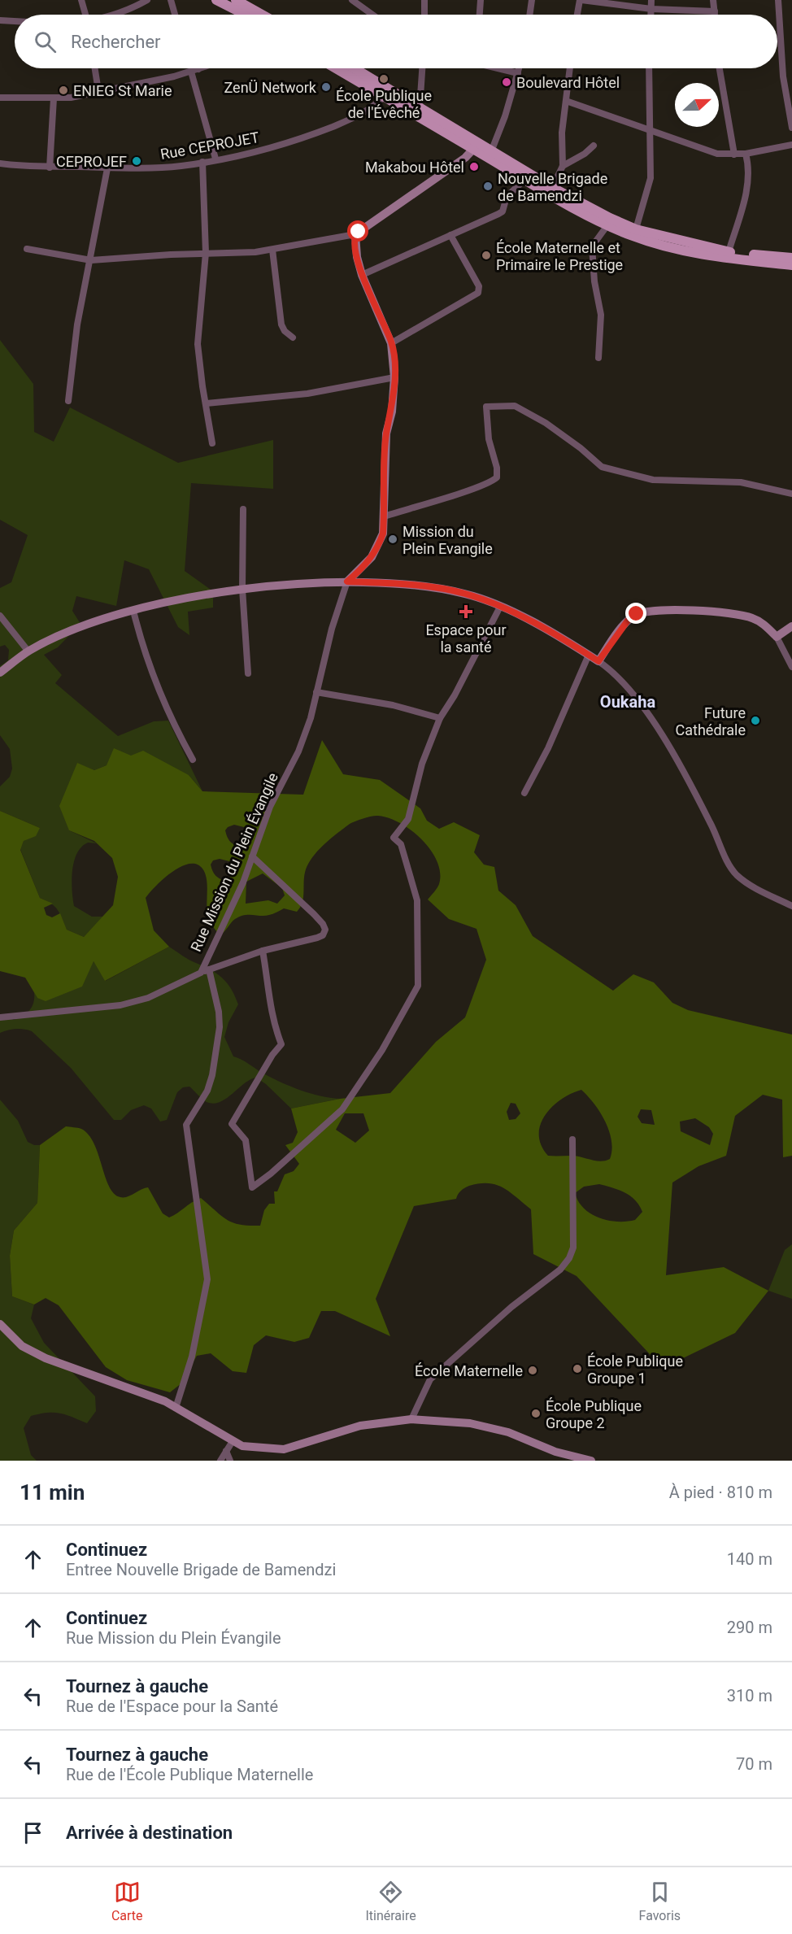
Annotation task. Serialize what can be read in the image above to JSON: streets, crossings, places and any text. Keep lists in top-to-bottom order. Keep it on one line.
{"streets":{"street":["Rue CEPROJET","Rue Mission du Plein Évangile"]},"districts":["Oukaha"],"places":{"other":["École Publique de l'Évêché","Boulevard Hôtel","ZenÜ Network","ENIEG St Marie","CEPROJEF","Makabou Hôtel","Nouvelle Brigade de Bamendzi","École Maternelle et Primaire le Prestige","Mission du Plein Evangile","Future Cathédrale","École Publique Groupe 1","École Maternelle","École Publique Groupe 2"],"health":["Espace pour la santé"]},"north":"right","page":{"search":"Rechercher","heading":["11 min","À pied · 810 m"],"list":[["Continuez","Entree Nouvelle Brigade de Bamendzi","140 m"],["Continuez","Rue Mission du Plein Évangile","290 m"],["Tournez à gauche","Rue de l'Espace pour la Santé","310 m"],["Tournez à gauche","Rue de l'École Publique Maternelle","70 m"],"Arrivée à destination"],"nav":["Carte","Itinéraire","Favoris"]}}
